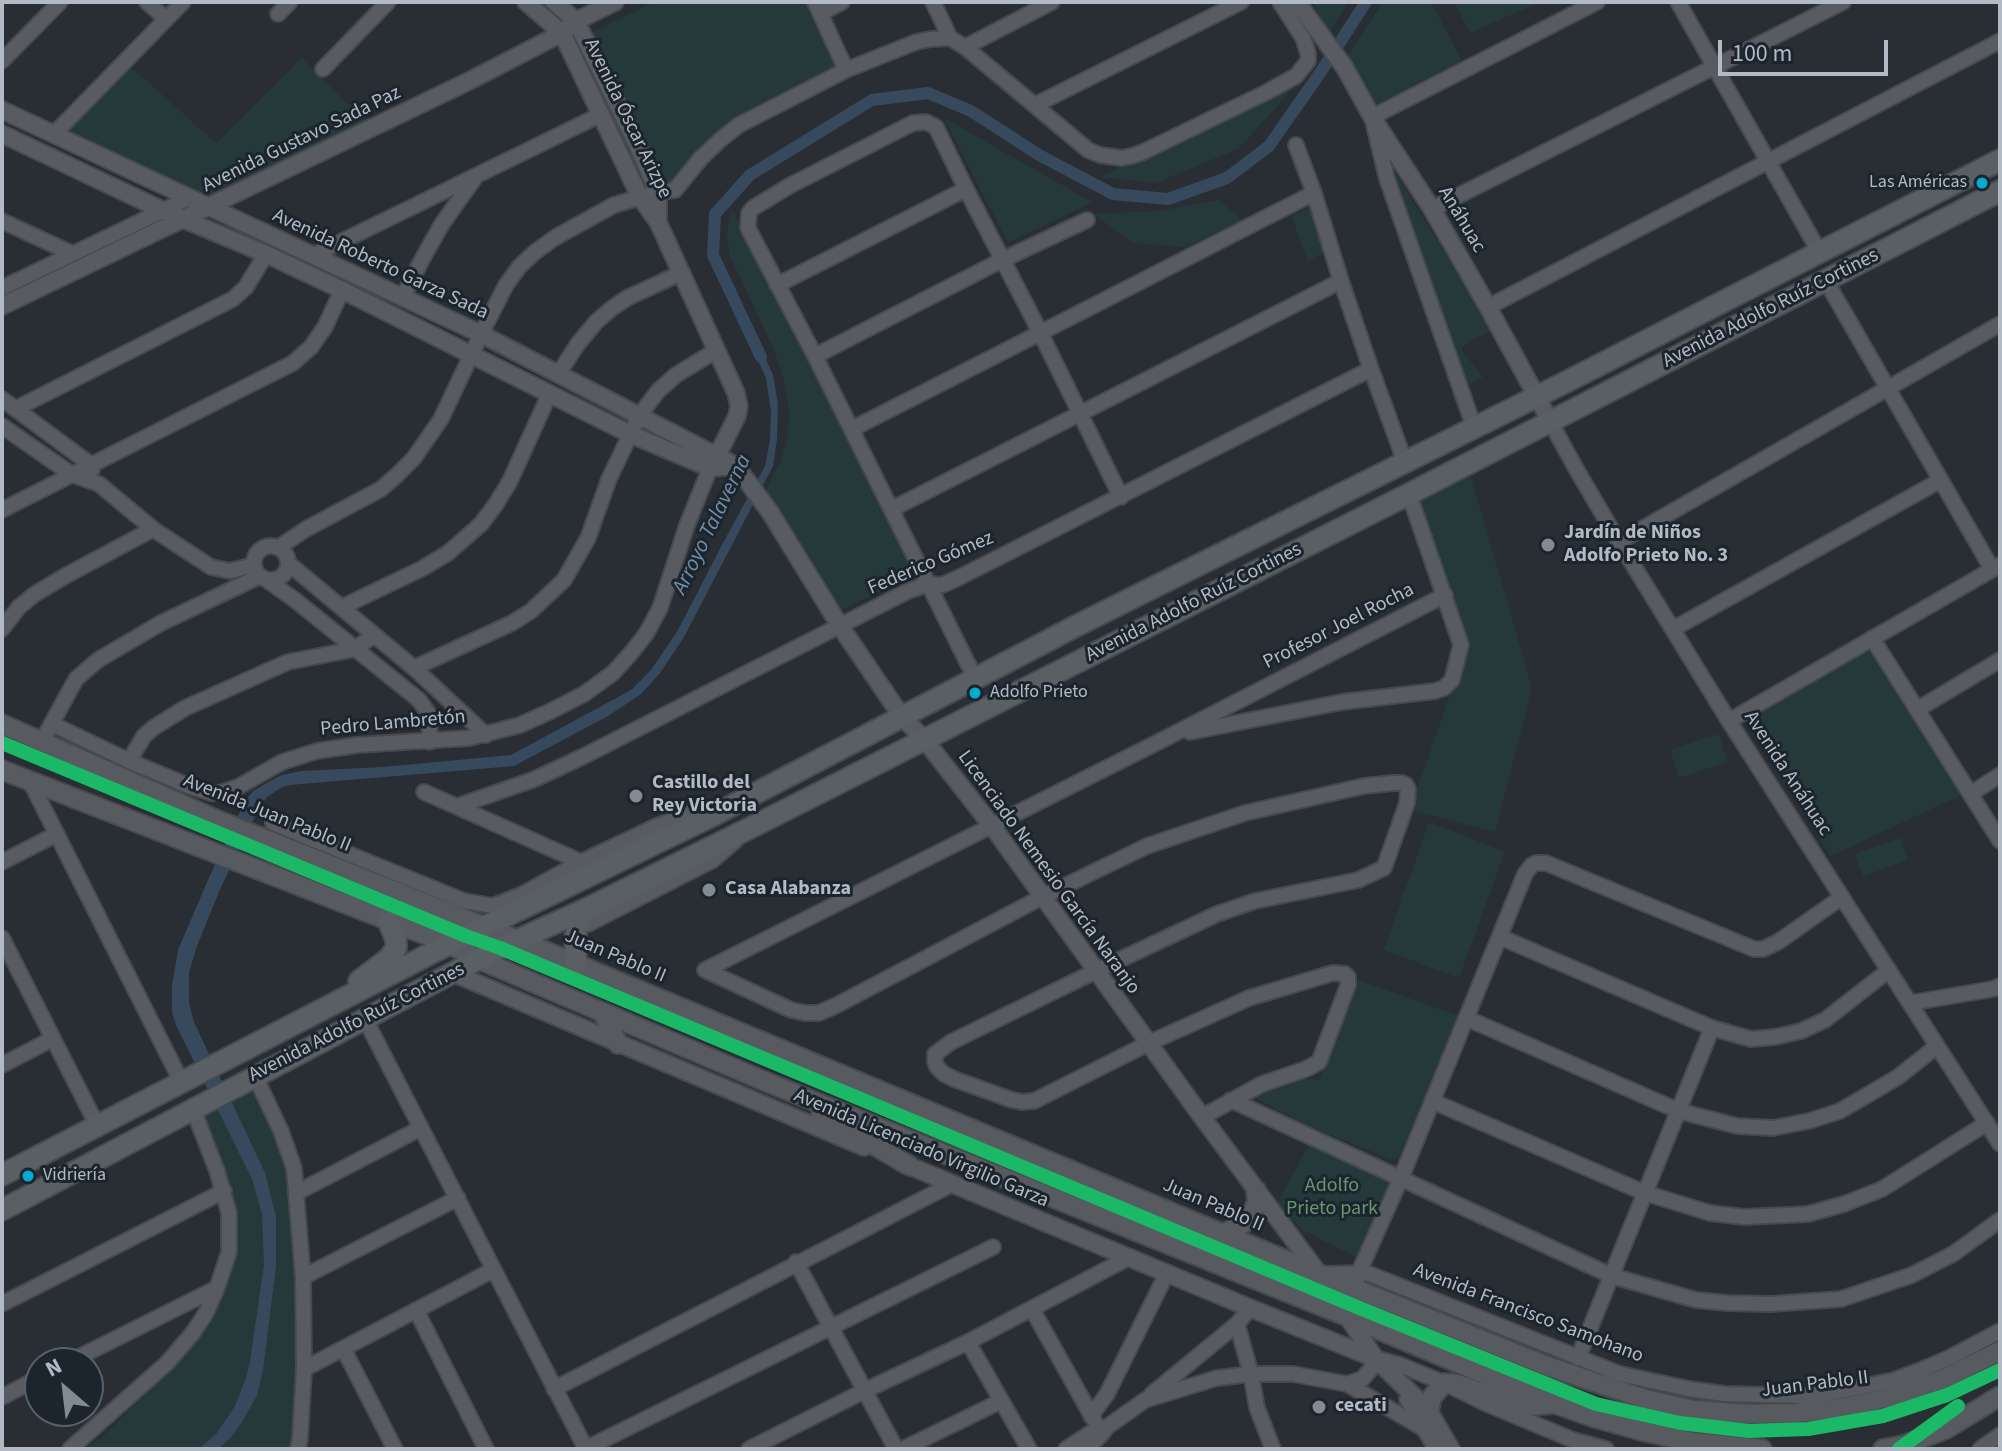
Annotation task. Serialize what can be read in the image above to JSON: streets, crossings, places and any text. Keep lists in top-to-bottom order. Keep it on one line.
{"streets":{"main road":["Avenida Adolfo Ruíz Cortines","Avenida Juan Pablo II","Juan Pablo II"],"street":["Avenida Óscar Arizpe","Avenida Gustavo Sada Paz","Anáhuac","Avenida Roberto Garza Sada","Federico Gómez","Profesor Joel Rocha","Pedro Lambretón","Avenida Anáhuac","Licenciado Nemesio García Naranjo","Avenida Licenciado Virgilio Garza","Avenida Francisco Samohano"]},"crossings":[["Avenida Óscar Arizpe","Avenida Gustavo Sada Paz"],["Avenida Óscar Arizpe","Avenida Roberto Garza Sada"],["Avenida Óscar Arizpe","Pedro Lambretón"],["Avenida Gustavo Sada Paz","Avenida Roberto Garza Sada"],["Anáhuac","Avenida Adolfo Ruíz Cortines"],["Anáhuac","Avenida Anáhuac"],["Avenida Roberto Garza Sada","Pedro Lambretón"],["Avenida Roberto Garza Sada","Licenciado Nemesio García Naranjo"],["Avenida Adolfo Ruíz Cortines","Avenida Anáhuac"],["Avenida Adolfo Ruíz Cortines","Avenida Juan Pablo II"],["Avenida Adolfo Ruíz Cortines","Licenciado Nemesio García Naranjo"],["Avenida Adolfo Ruíz Cortines","Juan Pablo II"],["Avenida Adolfo Ruíz Cortines","Avenida Licenciado Virgilio Garza"],["Federico Gómez","Licenciado Nemesio García Naranjo"],["Profesor Joel Rocha","Licenciado Nemesio García Naranjo"],["Avenida Juan Pablo II","Juan Pablo II"],["Licenciado Nemesio García Naranjo","Juan Pablo II"],["Licenciado Nemesio García Naranjo","Avenida Licenciado Virgilio Garza"],["Juan Pablo II","Avenida Francisco Samohano"]],"water":["Arroyo Talaverna"],"parks":["Adolfo Prieto park"],"places":["Las Américas","Jardín de Niños Adolfo Prieto No. 3","Adolfo Prieto","Castillo del Rey Victoria","Casa Alabanza","Vidriería","cecati"],"scale_bar":"100 m","north":"top left"}
